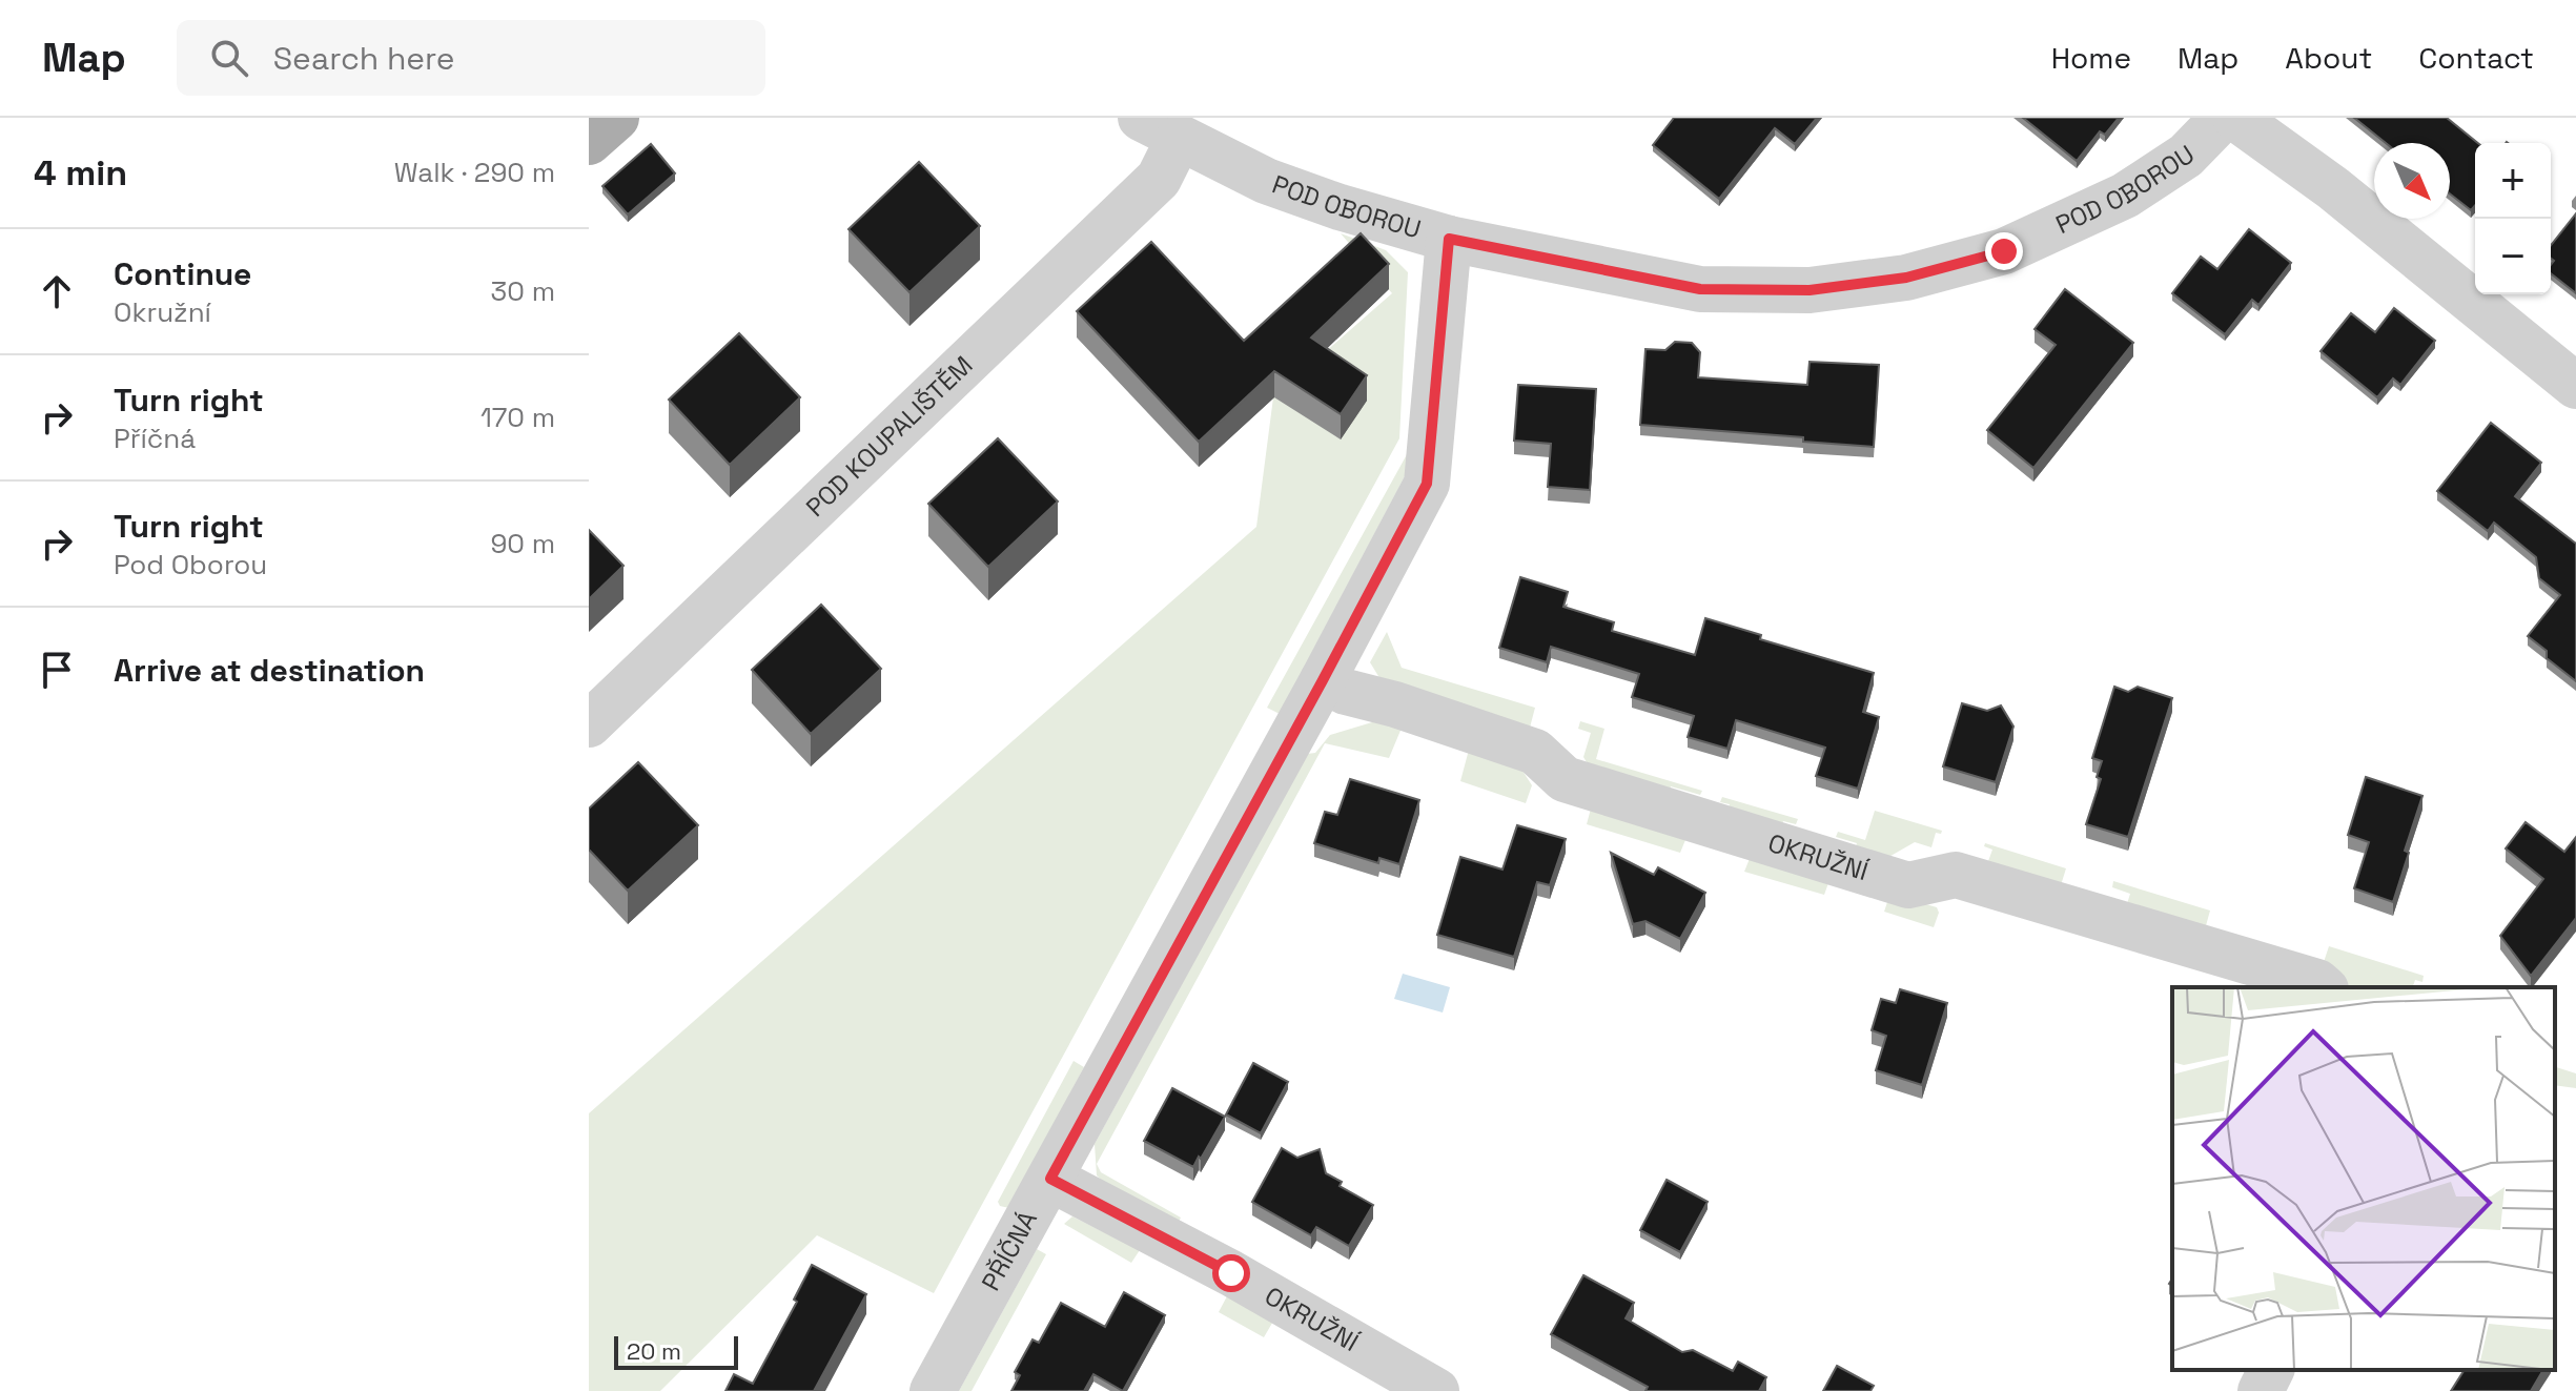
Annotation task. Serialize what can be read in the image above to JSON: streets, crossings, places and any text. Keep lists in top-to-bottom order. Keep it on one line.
{"streets":{"street":["POD OBOROU","POD KOUPALIŠTĚM","OKRUŽNÍ","PŘÍČNÁ"]},"crossings":[["POD OBOROU","POD KOUPALIŠTĚM"],["POD OBOROU","PŘÍČNÁ"],["OKRUŽNÍ","PŘÍČNÁ"]],"scale_bar":"20 m","north":"bottom right","page":{"header":"Map","search":"Search here","nav":["Home","Map","About","Contact"],"heading":["4 min","Walk · 290 m"],"map_buttons":["+","−"],"list":[["Continue","Okružní","30 m"],["Turn right","Příčná","170 m"],["Turn right","Pod Oborou","90 m"],"Arrive at destination"],"scale":"20 m"}}
